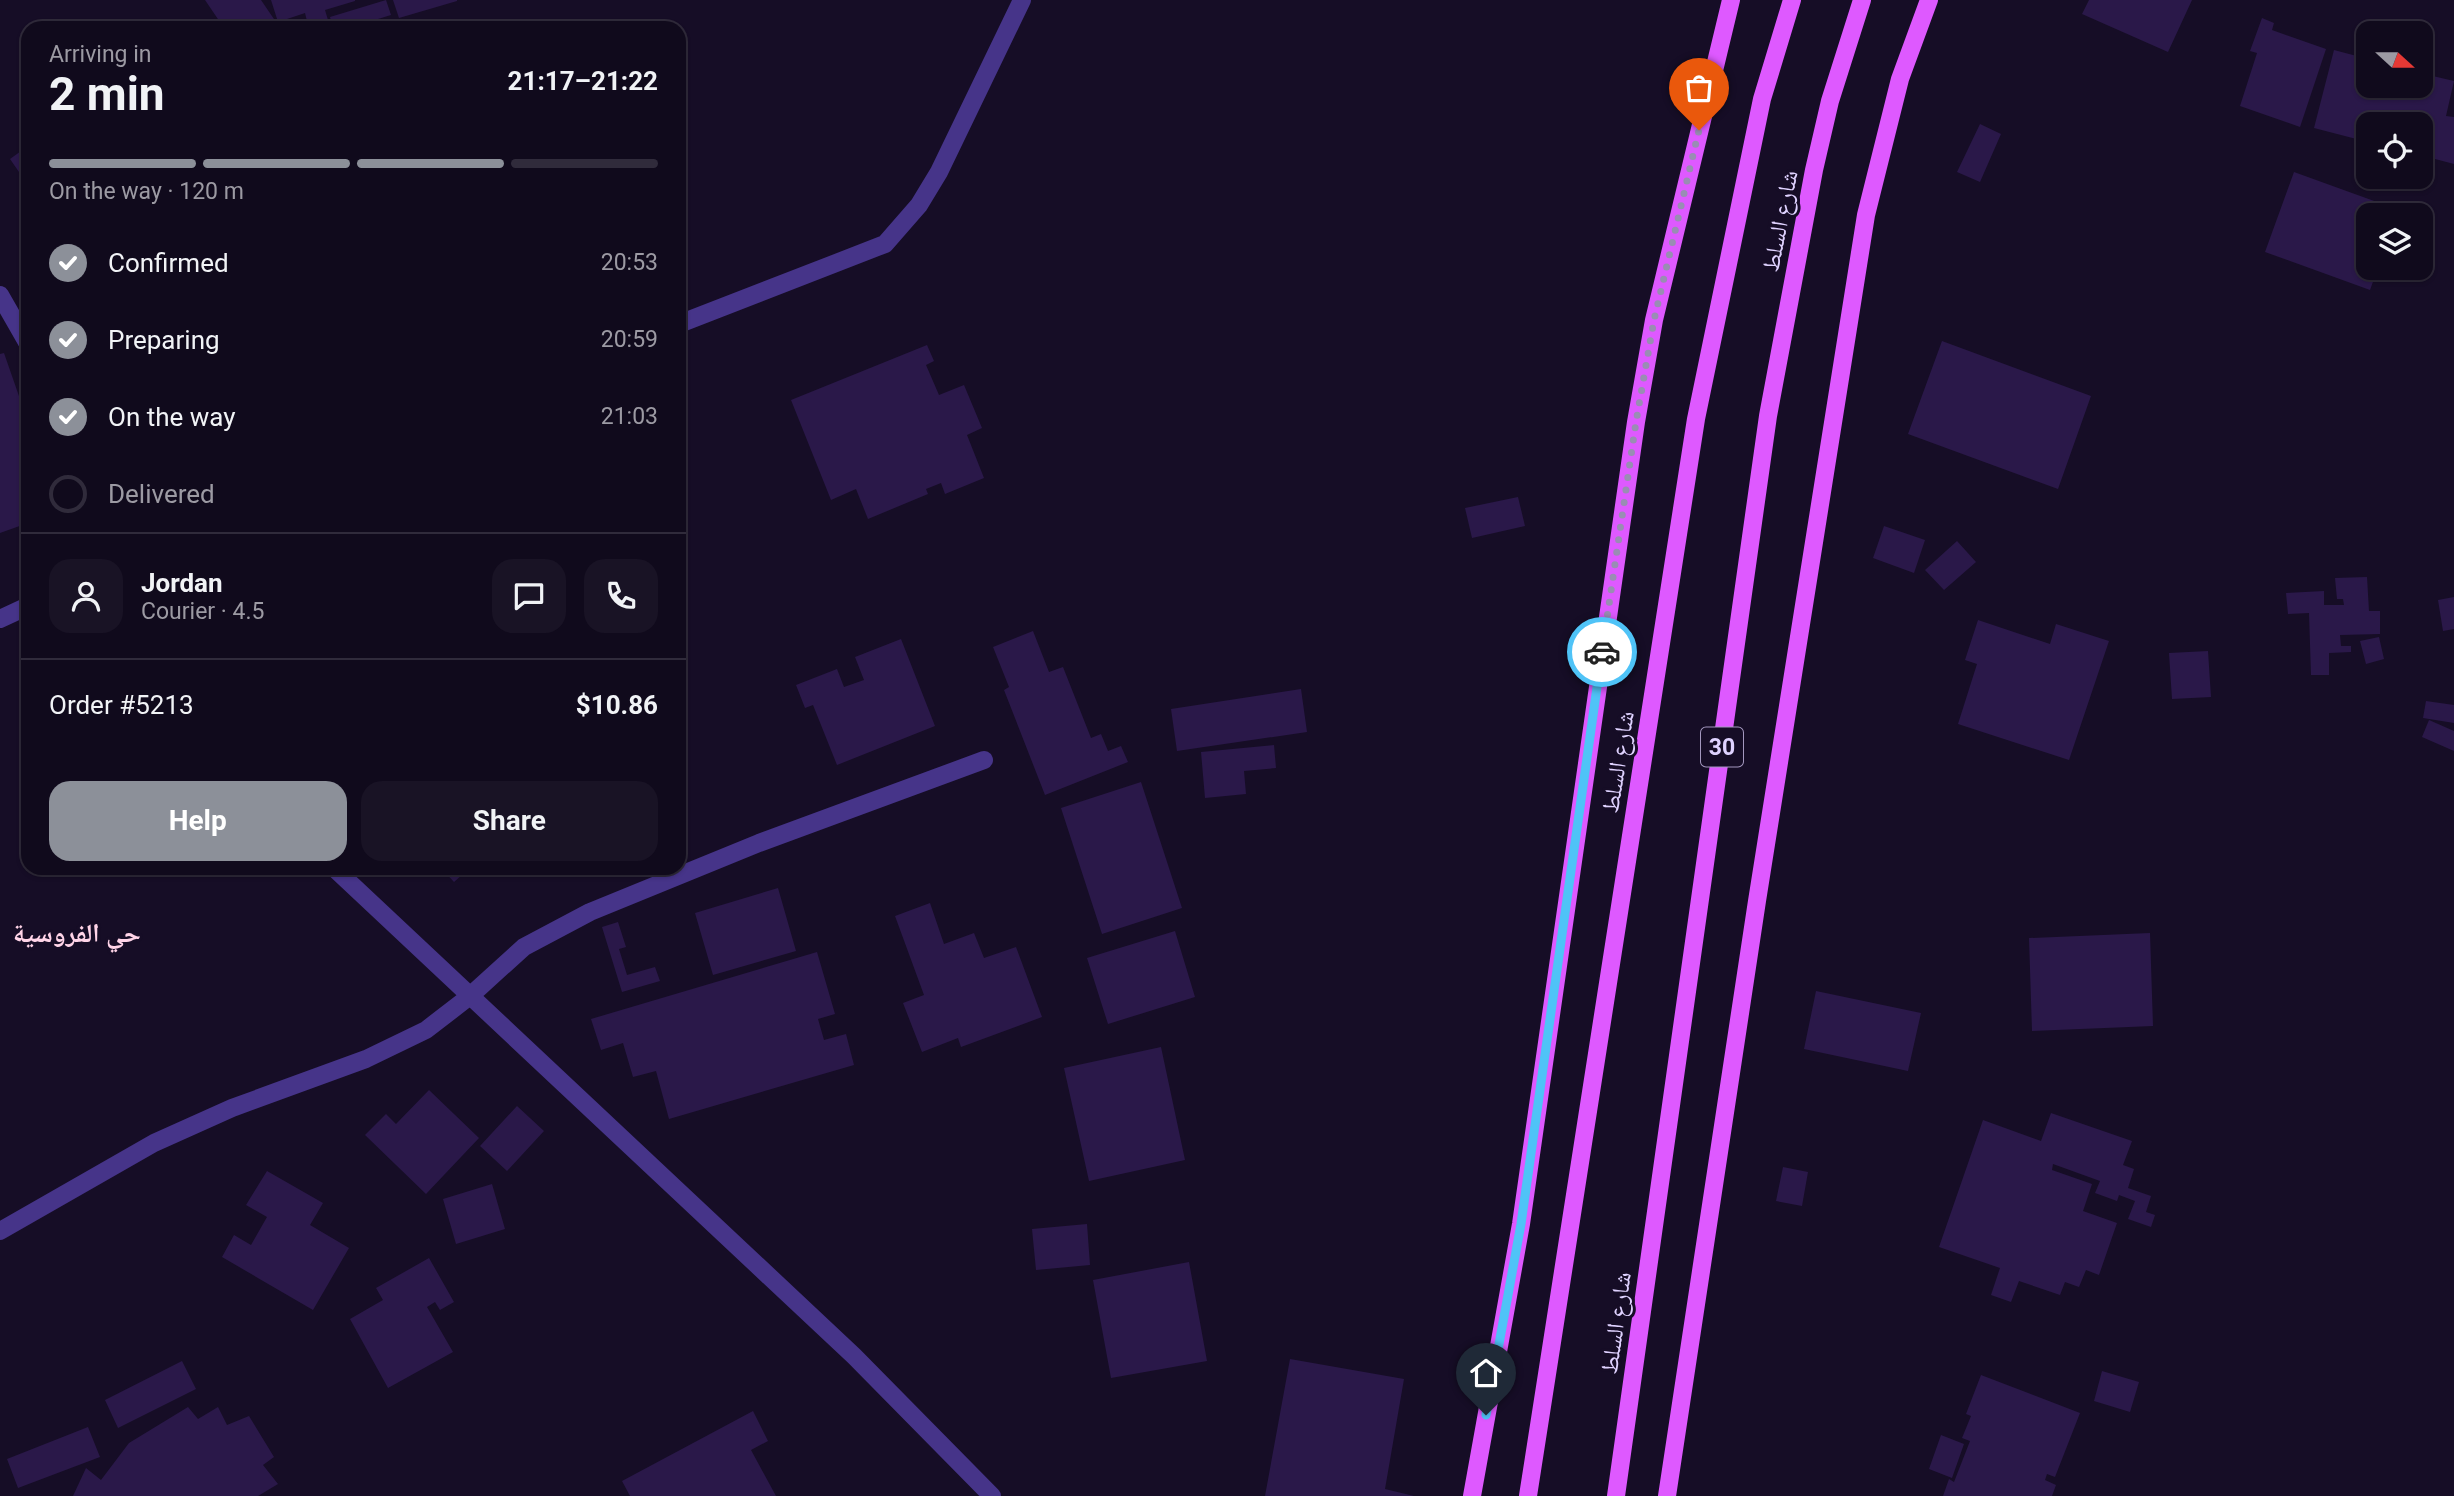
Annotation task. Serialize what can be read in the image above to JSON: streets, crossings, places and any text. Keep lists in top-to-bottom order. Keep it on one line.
{"streets":{"main road":["شارع السلط","30"]},"districts":["حي الفروسية"],"north":"right","page":{"heading":["2 min","Arriving in","21:17–21:22"],"panel":["Jordan","Courier · 4.5","Order #5213","$10.86"],"bar":"On the way · 120 m","list":[["Confirmed","20:53"],["Preparing","20:59"],["On the way","21:03"],"Delivered"],"buttons":["Help","Share"]}}
